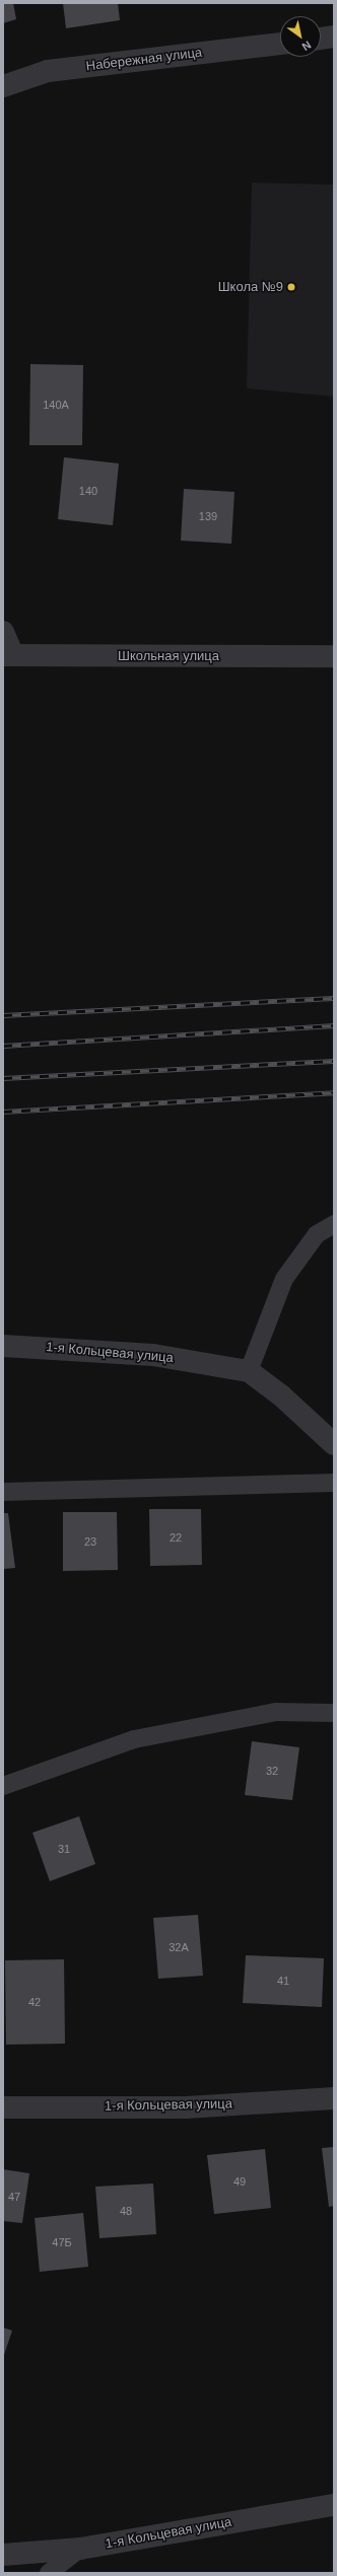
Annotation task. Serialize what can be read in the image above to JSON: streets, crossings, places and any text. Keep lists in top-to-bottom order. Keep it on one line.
{"streets":{"street":["Набережная улица","Школьная улица","1-я Кольцевая улица"]},"places":["Школа №9"],"house_numbers":["140А","140","139","22","23","32","31","32А","41","42","49","47","48","47Б"],"north":"bottom right"}
